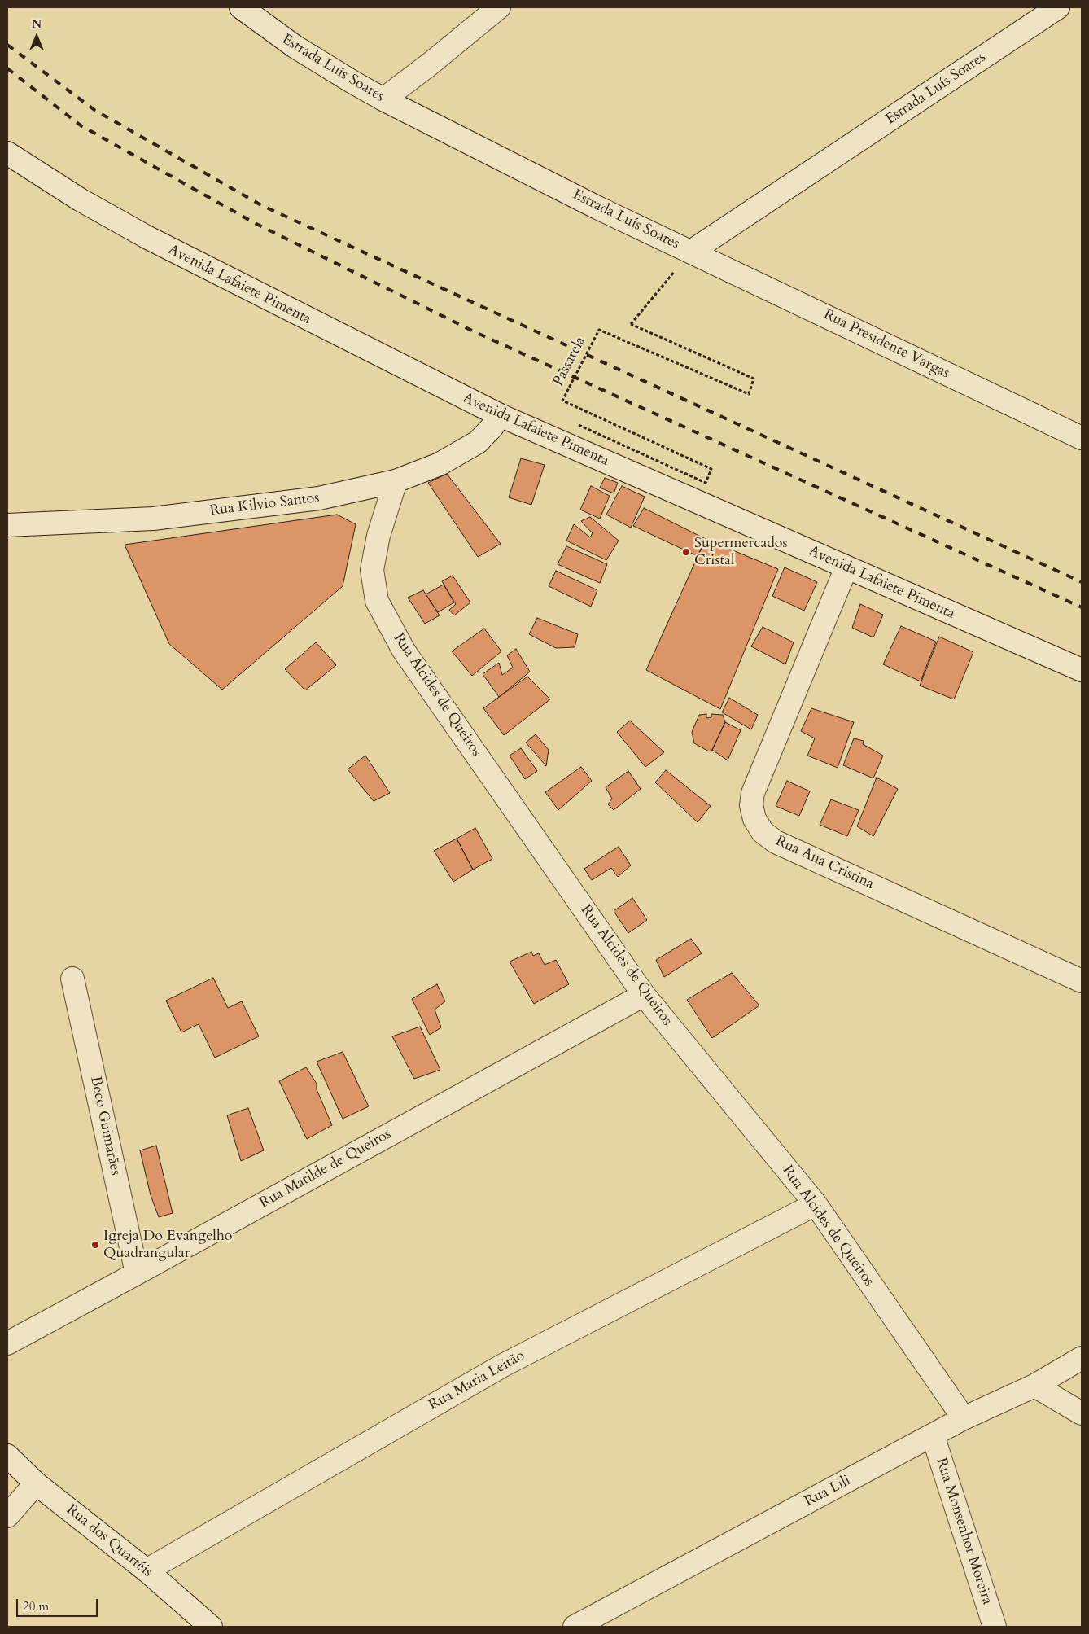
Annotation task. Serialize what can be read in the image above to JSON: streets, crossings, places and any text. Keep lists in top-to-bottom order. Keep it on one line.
{"streets":{"street":["Estrada Luís Soares","Avenida Lafaiete Pimenta","Rua Presidente Vargas","Rua Kilvio Santos","Rua Alcides de Queiros","Rua Ana Cristina","Beco Guimarães","Rua Matilde de Queiros","Rua Maria Leitão","Rua Lili","Rua Monsenhor Moreira","Rua dos Quartéis"],"path":["Passarela"]},"crossings":[["Estrada Luís Soares","Rua Presidente Vargas"],["Estrada Luís Soares","Passarela"],["Avenida Lafaiete Pimenta","Rua Kilvio Santos"],["Avenida Lafaiete Pimenta","Rua Ana Cristina"],["Rua Presidente Vargas","Passarela"],["Rua Kilvio Santos","Rua Alcides de Queiros"],["Rua Alcides de Queiros","Rua Matilde de Queiros"],["Rua Alcides de Queiros","Rua Maria Leitão"],["Rua Alcides de Queiros","Rua Lili"],["Beco Guimarães","Rua Matilde de Queiros"],["Rua Maria Leitão","Rua dos Quartéis"],["Rua Lili","Rua Monsenhor Moreira"]],"places":["Supermercados Cristal","Igreja Do Evangelho Quadrangular"],"scale_bar":"20 m","north":"top"}
